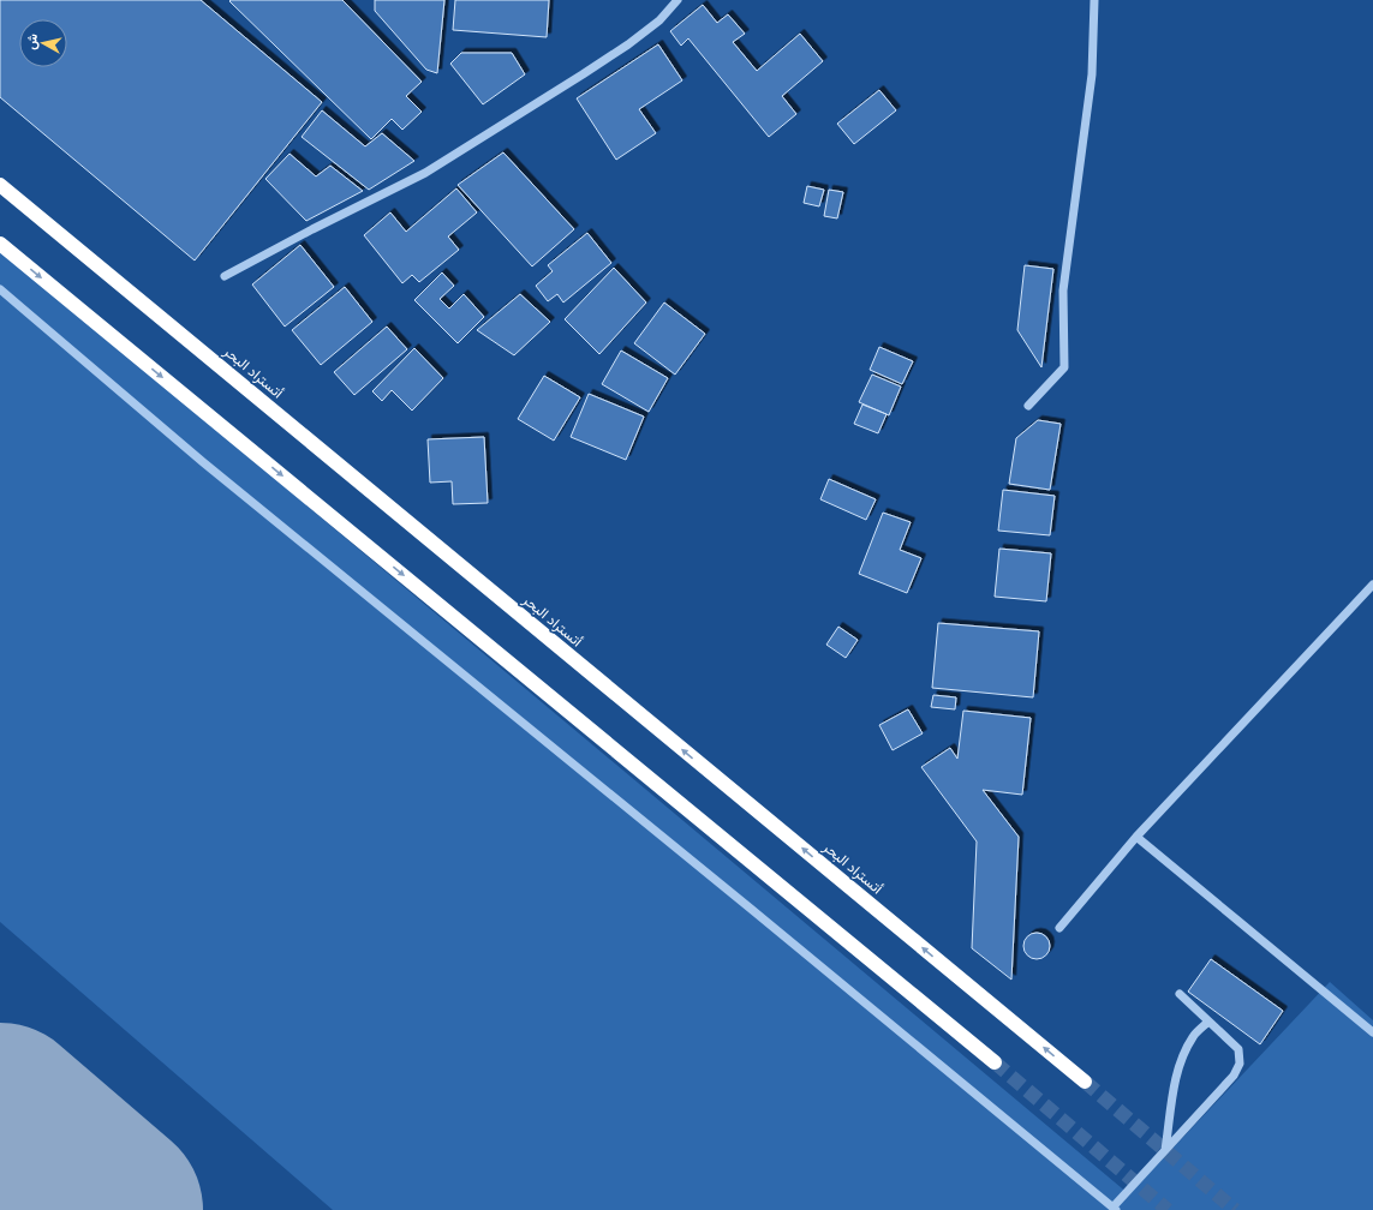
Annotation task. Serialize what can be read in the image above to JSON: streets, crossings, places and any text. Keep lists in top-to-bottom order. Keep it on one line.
{"streets":{"highway":["أتستراد البحر"]},"north":"left"}
